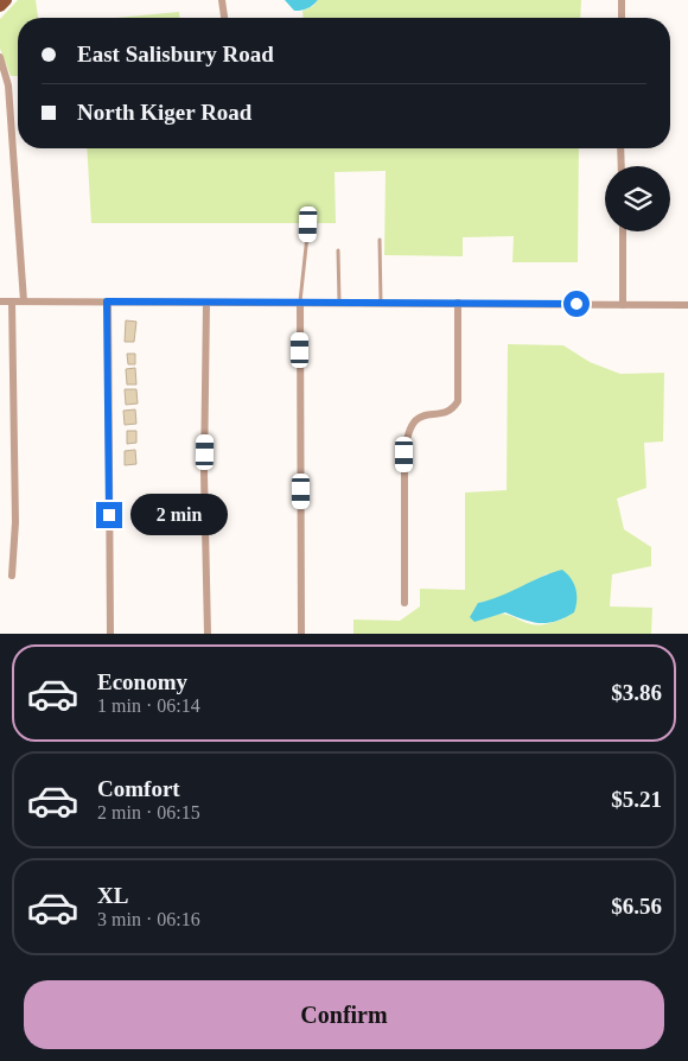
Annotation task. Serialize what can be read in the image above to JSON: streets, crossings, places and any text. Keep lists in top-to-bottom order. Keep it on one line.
{"page":{"banner":["East Salisbury Road","North Kiger Road"],"bubble":"2 min","list":[{"name":"Economy","note":"1 min · 06:14","value":"$3.86"},{"name":"Comfort","note":"2 min · 06:15","value":"$5.21"},{"name":"XL","note":"3 min · 06:16","value":"$6.56"}],"buttons":"Confirm"}}
